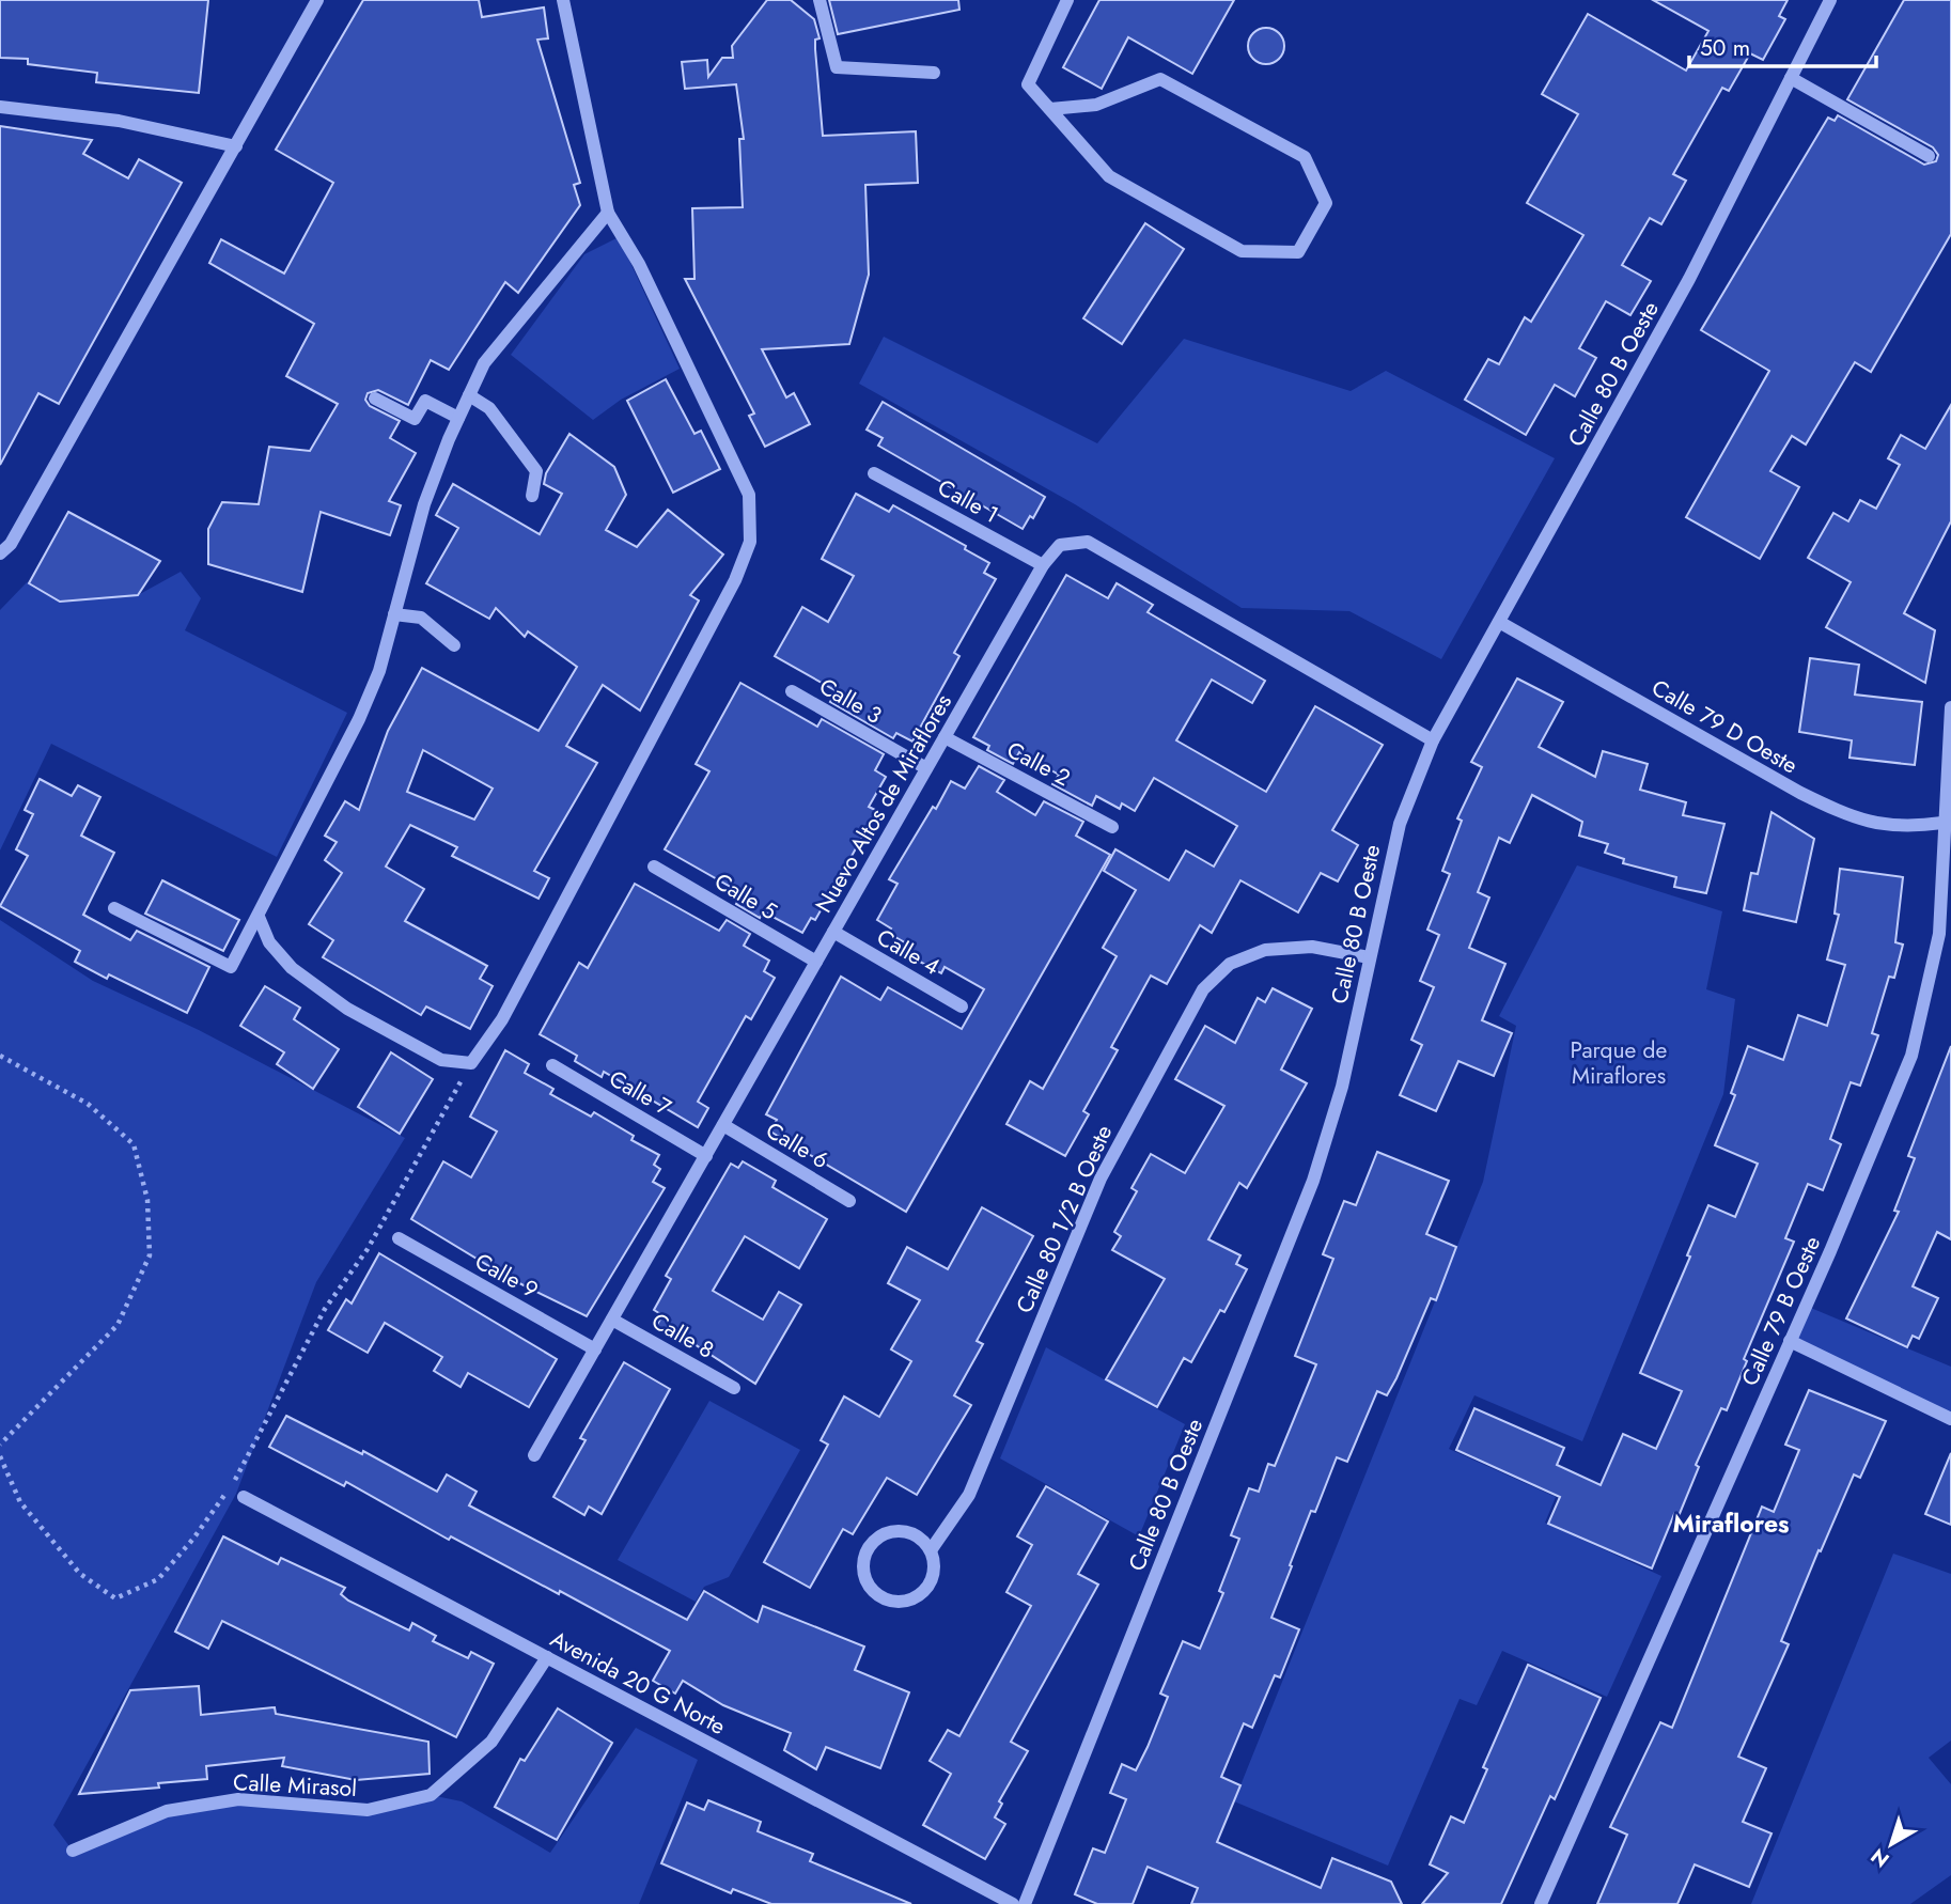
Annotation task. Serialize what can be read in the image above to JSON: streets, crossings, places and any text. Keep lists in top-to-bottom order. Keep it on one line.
{"streets":{"street":["Calle 80 B Oeste","Calle 1","Calle 3","Calle 79 D Oeste","Calle 2","Nuevo Altos de Miraflores","Calle 5","Calle 4","Calle 7","Calle 6","Calle 80 1/2 B Oeste","Calle 9","Calle 79 B Oeste","Calle 8","Avenida 20 G Norte","Calle Mirasol"]},"crossings":[["Calle 80 B Oeste","Calle 79 D Oeste"],["Calle 80 B Oeste","Nuevo Altos de Miraflores"],["Calle 80 B Oeste","Calle 80 1/2 B Oeste"],["Calle 1","Nuevo Altos de Miraflores"],["Calle 3","Nuevo Altos de Miraflores"],["Calle 79 D Oeste","Calle 79 B Oeste"],["Calle 2","Nuevo Altos de Miraflores"],["Nuevo Altos de Miraflores","Calle 5"],["Nuevo Altos de Miraflores","Calle 4"],["Nuevo Altos de Miraflores","Calle 7"],["Nuevo Altos de Miraflores","Calle 6"],["Nuevo Altos de Miraflores","Calle 9"],["Nuevo Altos de Miraflores","Calle 8"],["Avenida 20 G Norte","Calle Mirasol"]],"districts":["Miraflores"],"parks":["Parque de Miraflores"],"scale_bar":"50 m","north":"bottom left"}
